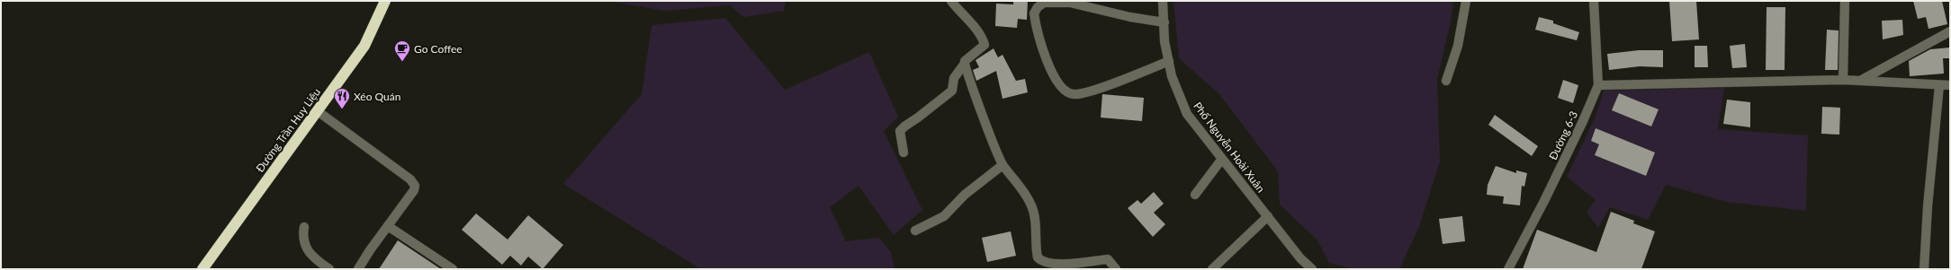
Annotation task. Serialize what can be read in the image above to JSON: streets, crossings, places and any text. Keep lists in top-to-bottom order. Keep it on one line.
{"streets":{"highway":["Đường Trần Huy Liệu"],"street":["Đường 6-3","Phố Nguyễn Hoài Xuân"]},"places":{"cafe":["Go Coffee"],"restaurant":["Xéo Quán"]}}
